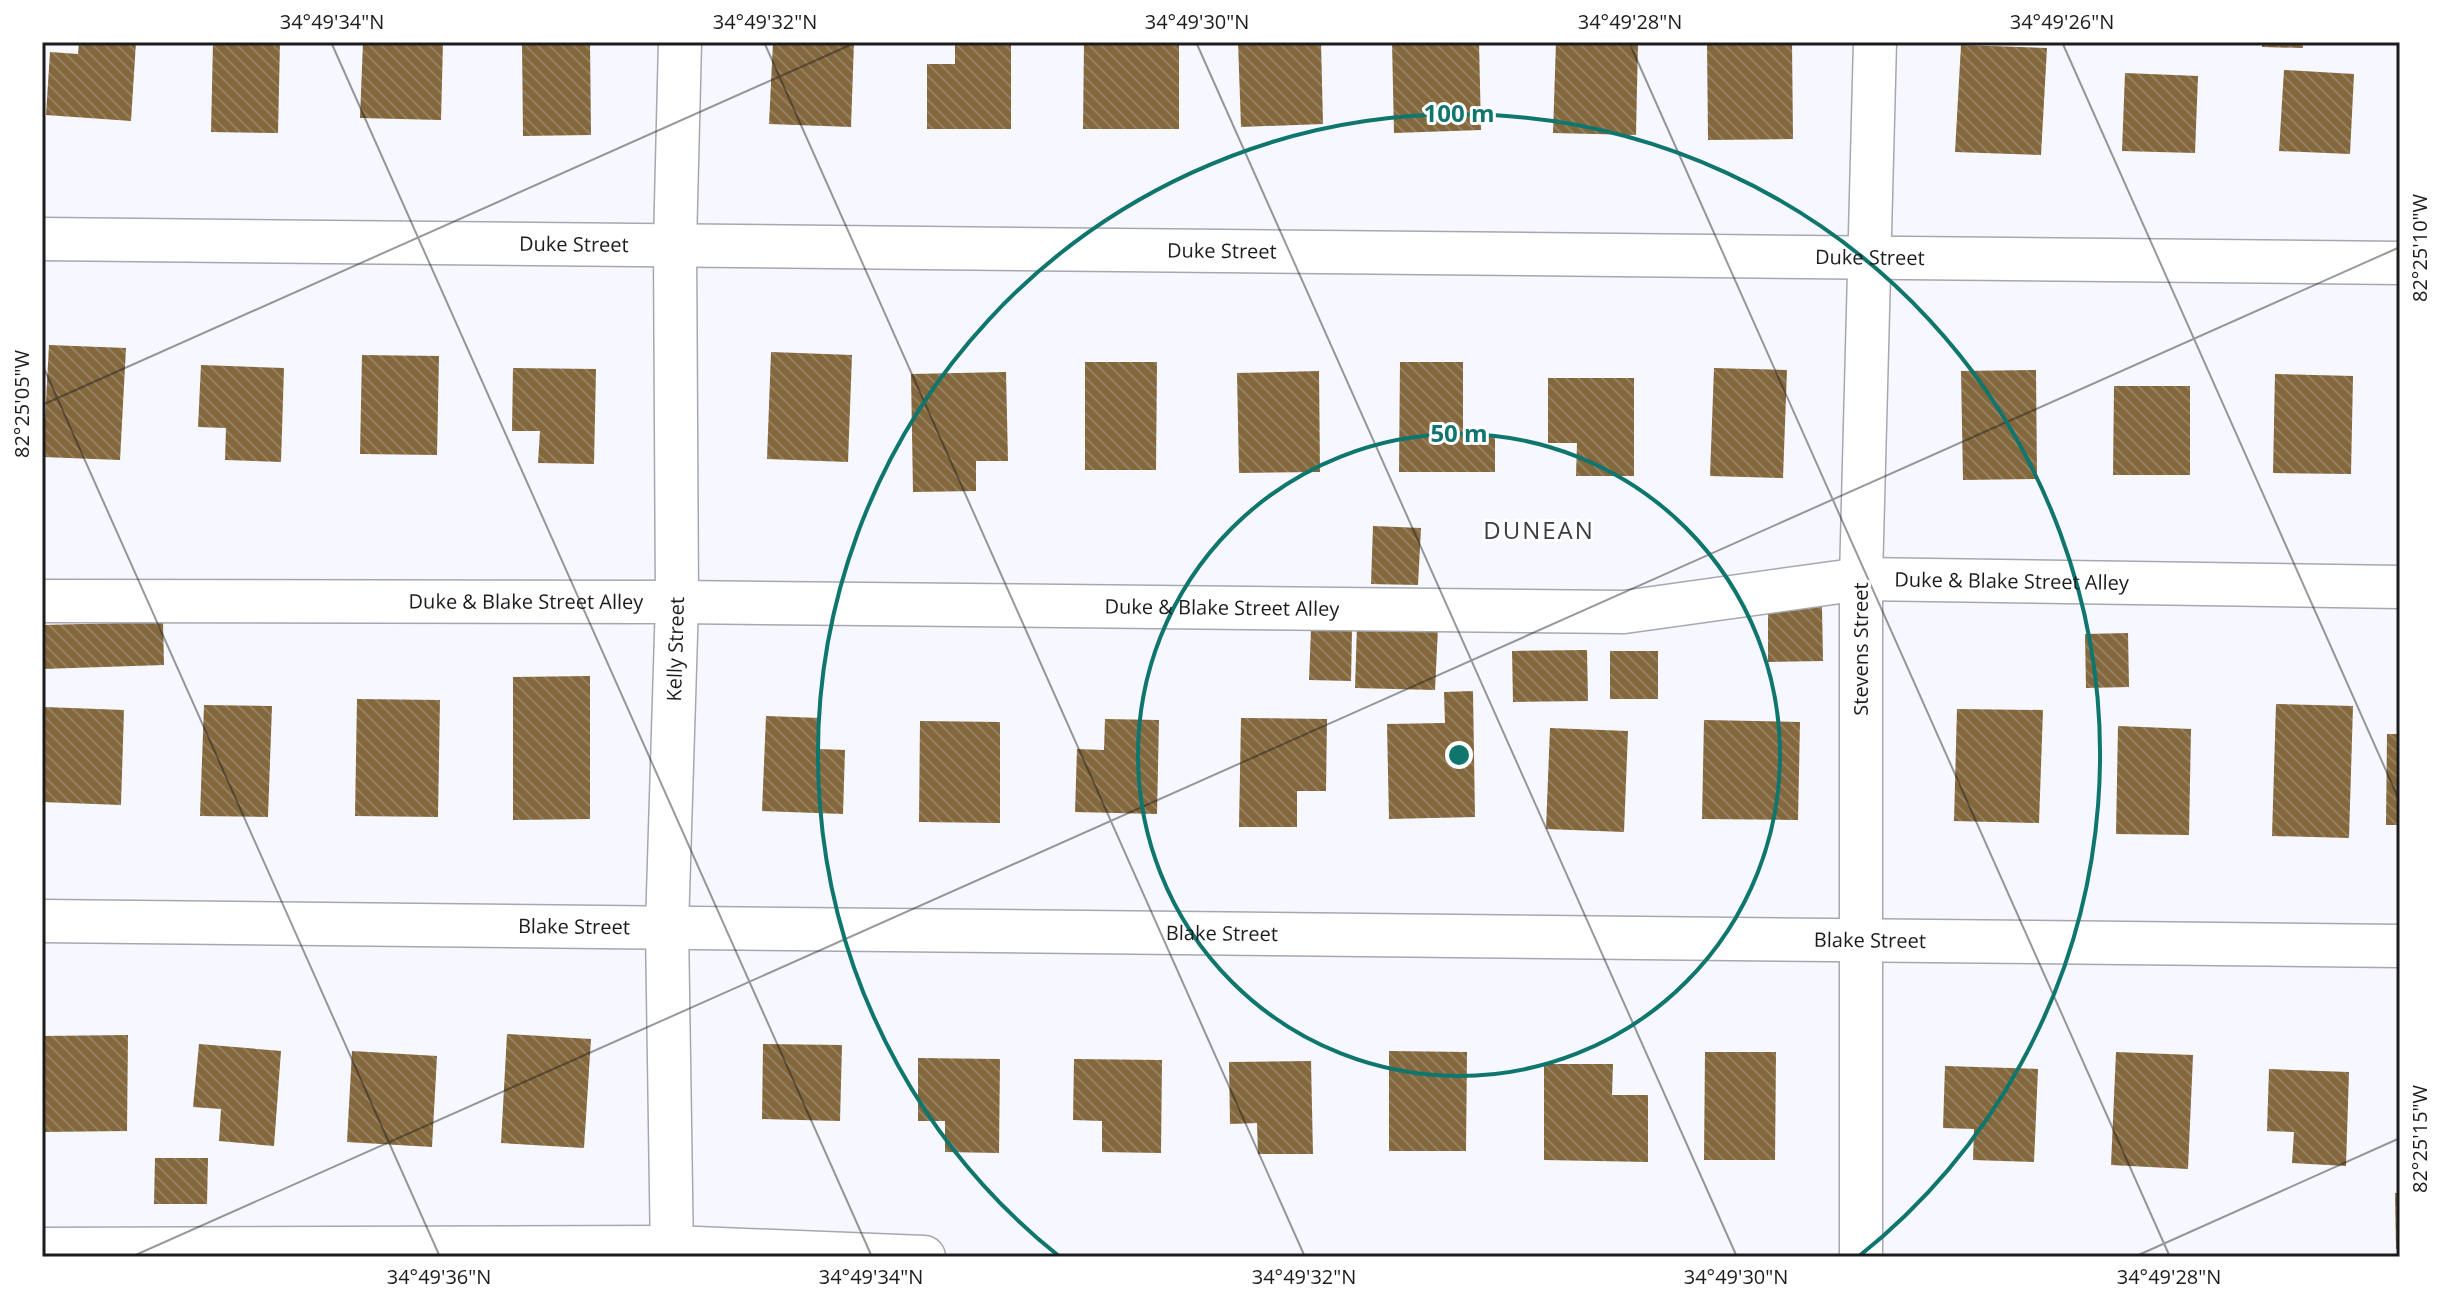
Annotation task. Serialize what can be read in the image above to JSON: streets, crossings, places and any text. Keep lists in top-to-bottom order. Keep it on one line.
{"streets":{"street":["Duke Street","Duke & Blake Street Alley","Stevens Street","Kelly Street","Blake Street"]},"crossings":[["Duke Street","Stevens Street"],["Duke Street","Kelly Street"],["Duke & Blake Street Alley","Stevens Street"],["Duke & Blake Street Alley","Kelly Street"],["Stevens Street","Blake Street"],["Kelly Street","Blake Street"]],"districts":["DUNEAN"],"coordinates":["34°49'34\"N","34°49'32\"N","34°49'30\"N","34°49'28\"N","34°49'26\"N","82°25'10\"W","82°25'05\"W","82°25'15\"W","34°49'36\"N"],"rings":["100 m","50 m"]}
